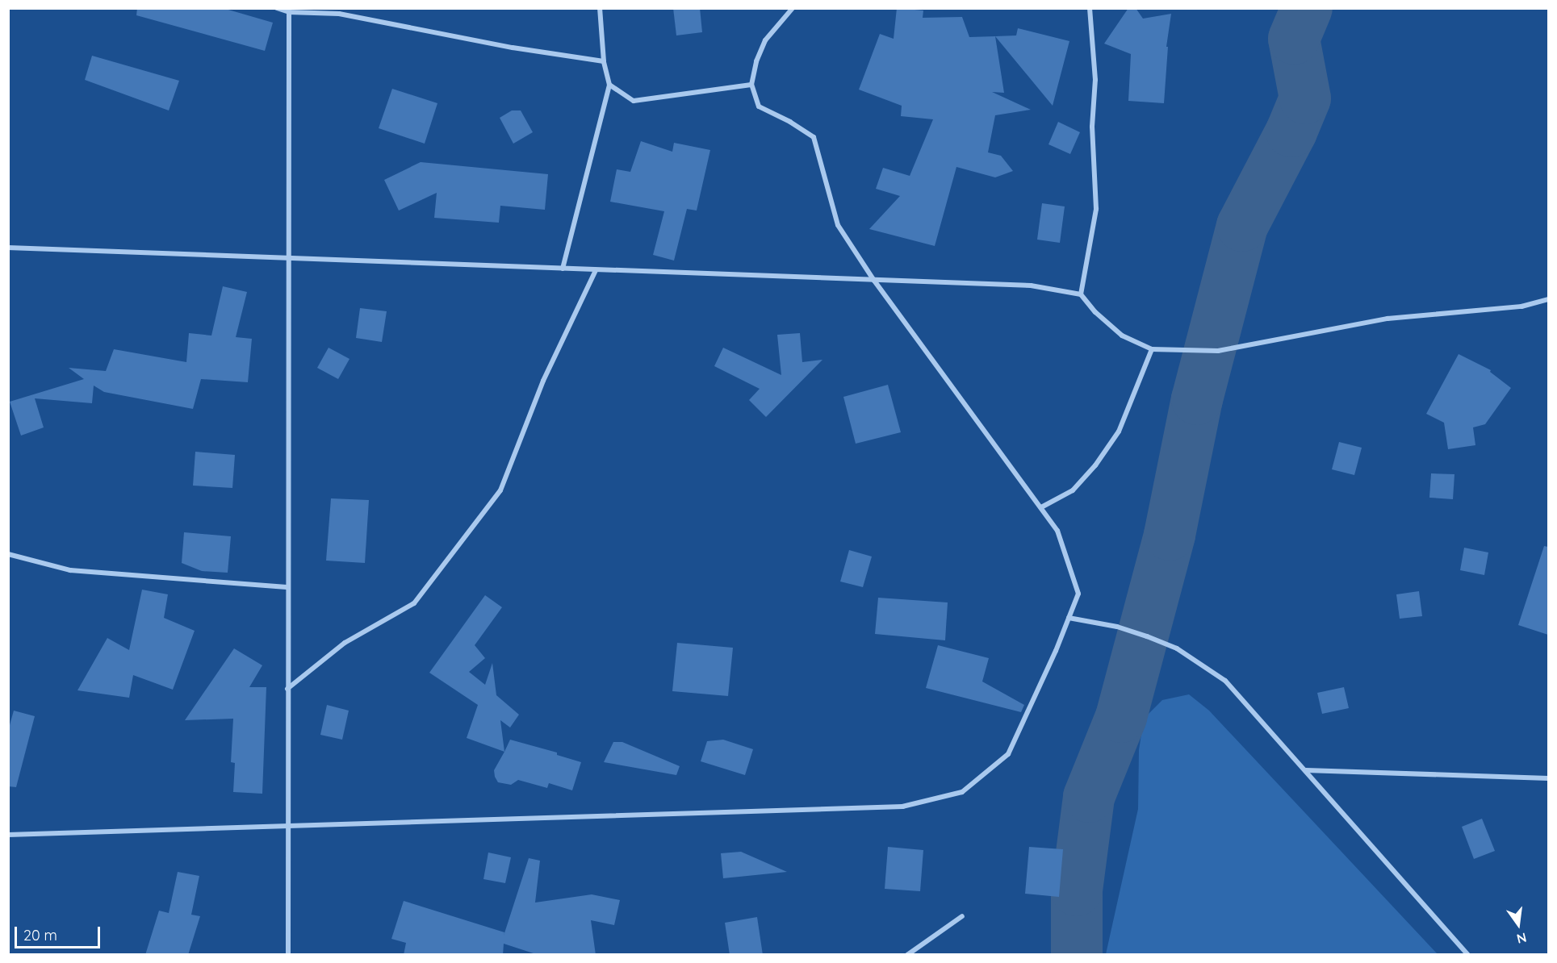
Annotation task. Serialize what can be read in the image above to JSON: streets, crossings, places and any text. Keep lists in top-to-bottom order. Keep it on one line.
{"scale_bar":"20 m","north":"bottom"}
